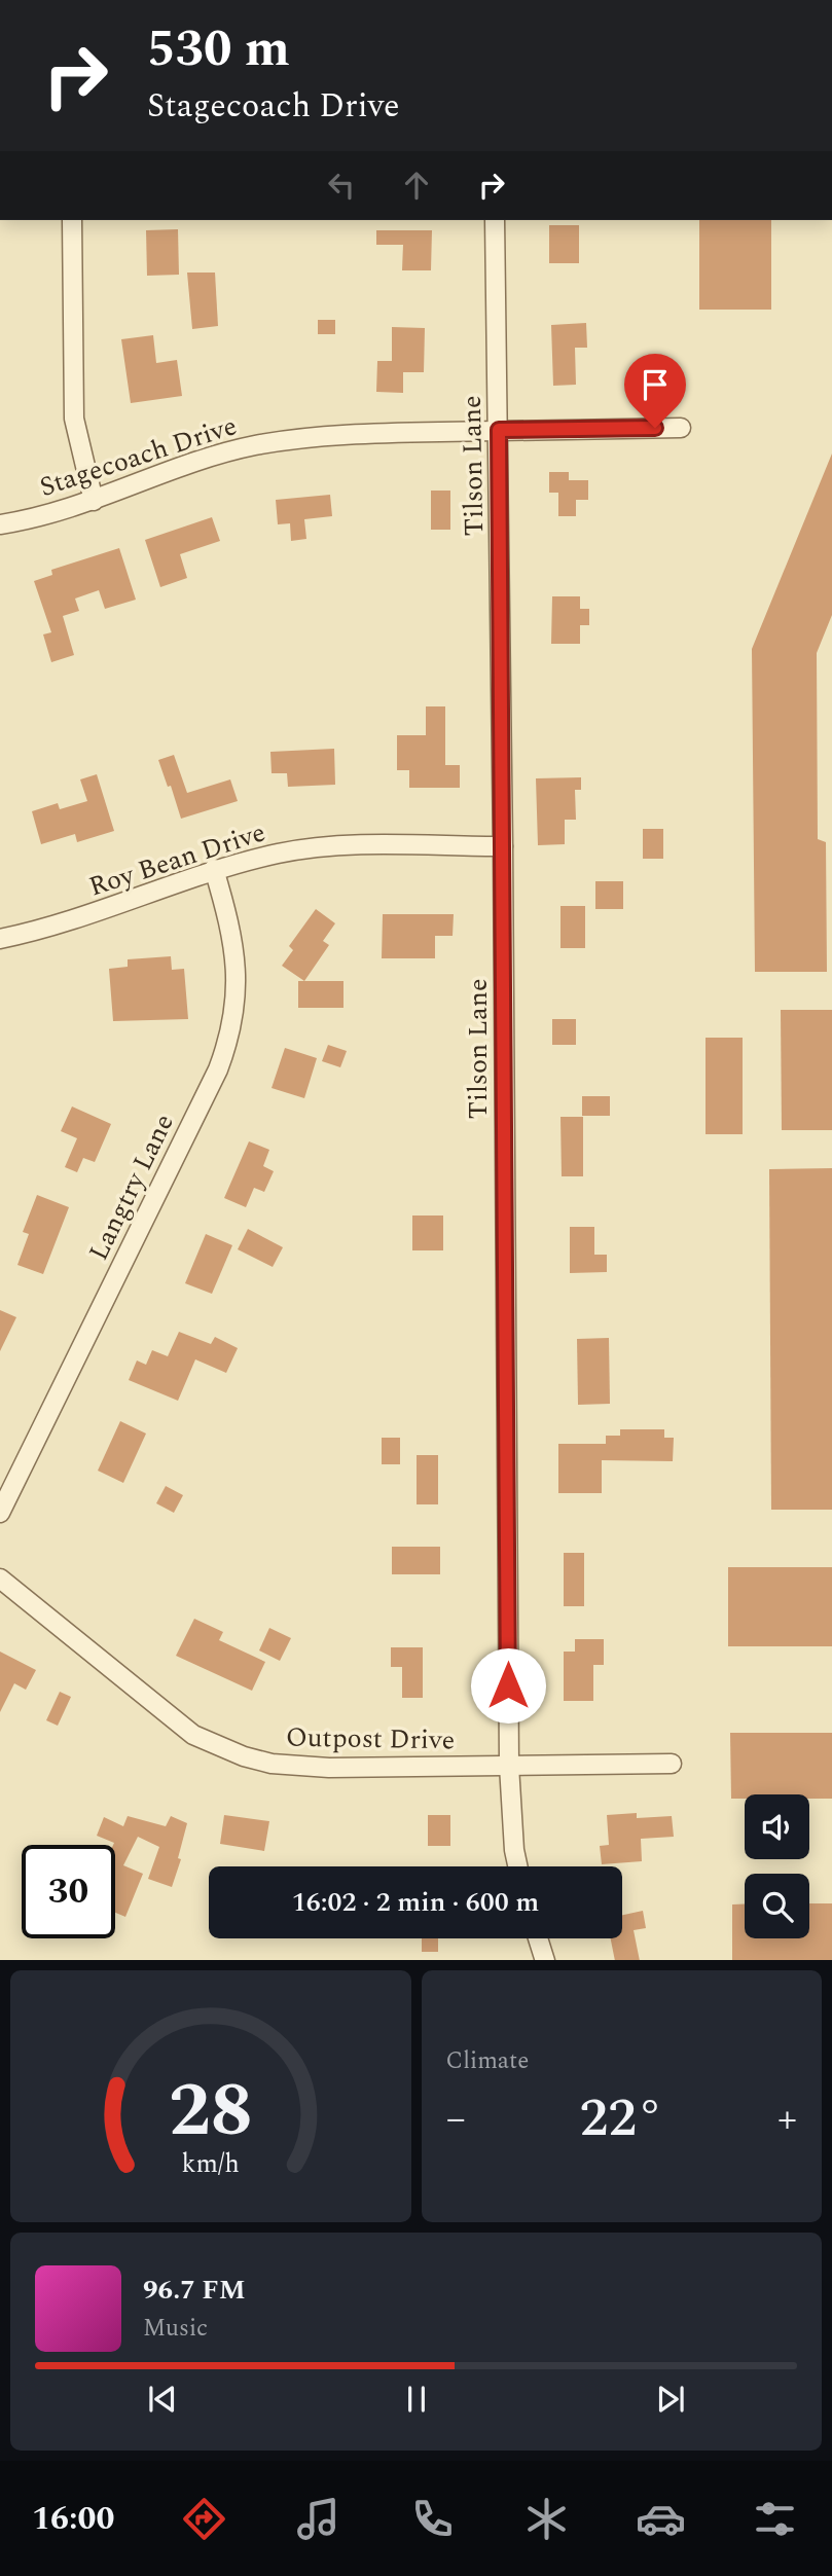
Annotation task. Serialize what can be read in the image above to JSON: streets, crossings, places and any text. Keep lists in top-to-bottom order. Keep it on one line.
{"streets":{"street":["Stagecoach Drive","Tilson Lane","Roy Bean Drive","Langtry Lane","Outpost Drive"]},"crossings":[["Stagecoach Drive","Tilson Lane"],["Tilson Lane","Roy Bean Drive"],["Tilson Lane","Outpost Drive"],["Roy Bean Drive","Langtry Lane"]],"page":{"turn":["530 m","Stagecoach Drive"],"limit":"30","trip":"16:02 · 2 min · 600 m","tile":"Climate","heat":["−","22°","+"],"song":["96.7 FM","Music"],"tabs":"16:00","gauge":["28","km/h"]}}
